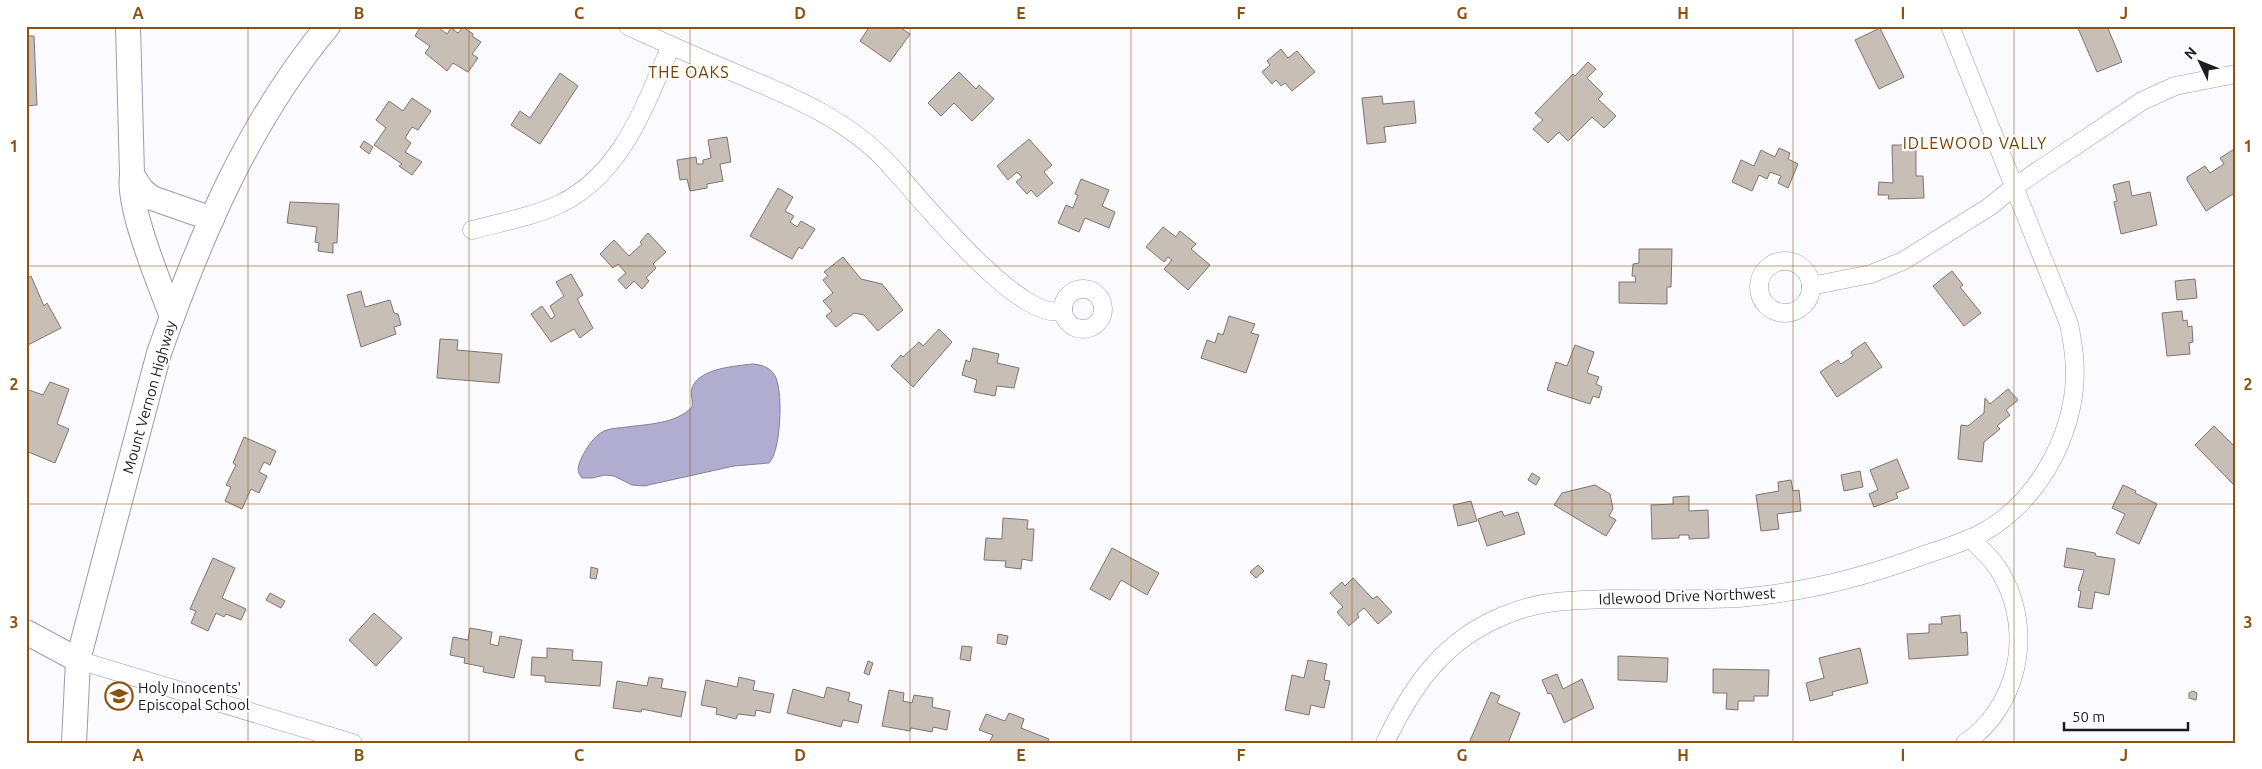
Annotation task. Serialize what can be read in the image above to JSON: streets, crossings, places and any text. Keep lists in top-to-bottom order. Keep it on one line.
{"streets":{"street":["Mount Vernon Highway","Idlewood Drive Northwest"]},"districts":["THE OAKS","IDLEWOOD VALLY"],"places":{"school or university":["Holy Innocents' Episcopal School"]},"scale_bar":"50 m","north":"top left","grid":{"columns":["A","B","C","D","E","F","G","H","I","J"],"rows":["1","2","3"]}}
